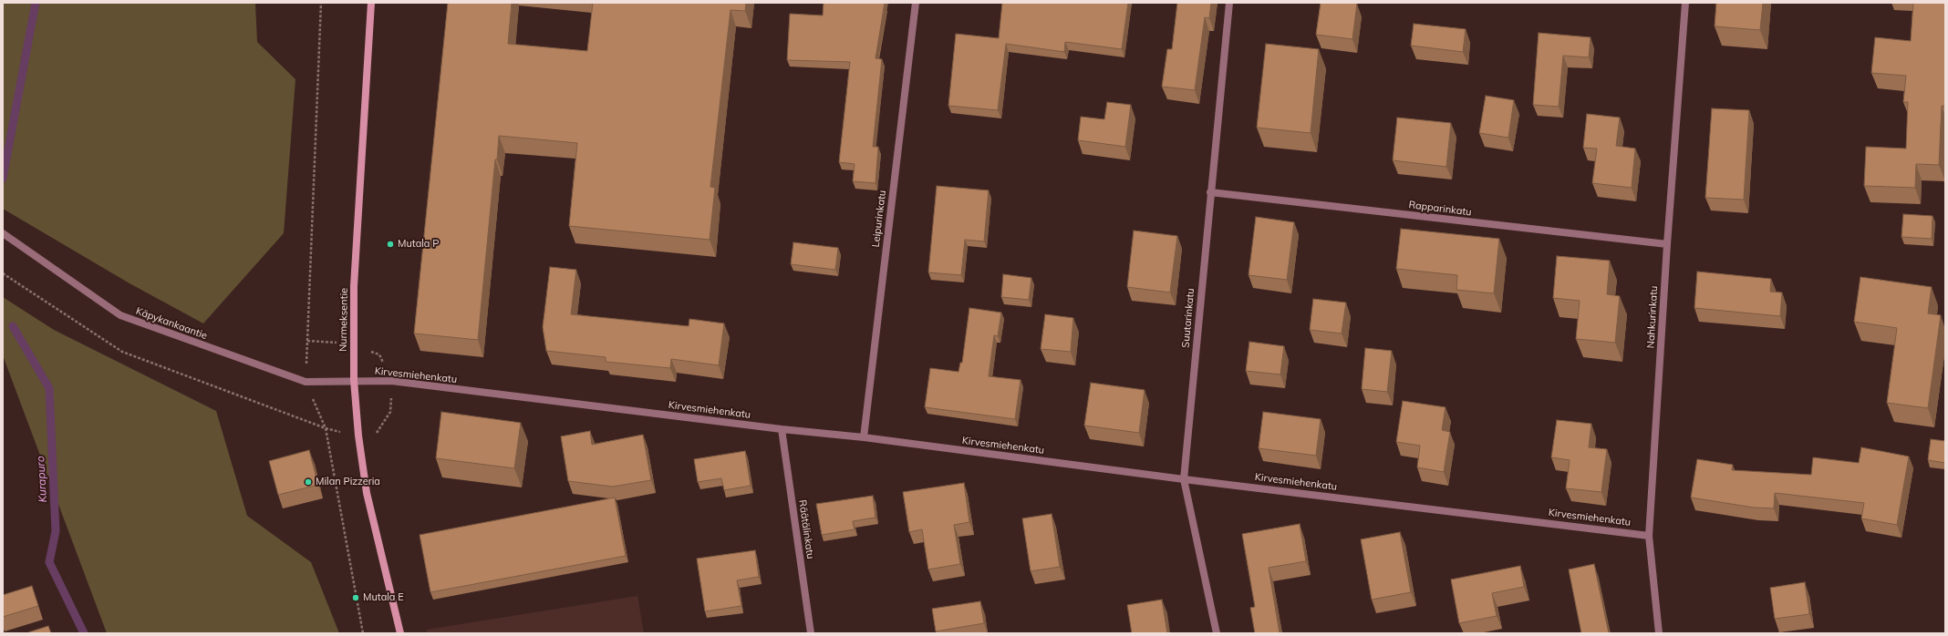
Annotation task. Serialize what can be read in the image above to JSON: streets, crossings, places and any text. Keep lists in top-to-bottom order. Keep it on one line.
{"streets":{"street":["Rapparinkatu","Leipurinkatu","Nahkurinkatu","Suutarinkatu","Nurmeksentie","Käpykankaantie","Kirvesmiehenkatu","Räätälinkatu"]},"crossings":[["Rapparinkatu","Nahkurinkatu"],["Rapparinkatu","Suutarinkatu"],["Leipurinkatu","Kirvesmiehenkatu"],["Nahkurinkatu","Kirvesmiehenkatu"],["Suutarinkatu","Kirvesmiehenkatu"],["Nurmeksentie","Käpykankaantie"],["Nurmeksentie","Kirvesmiehenkatu"],["Käpykankaantie","Kirvesmiehenkatu"],["Kirvesmiehenkatu","Räätälinkatu"]],"water":["Kurapuro"],"places":["Mutala P","Milan Pizzeria","Mutala E"]}
